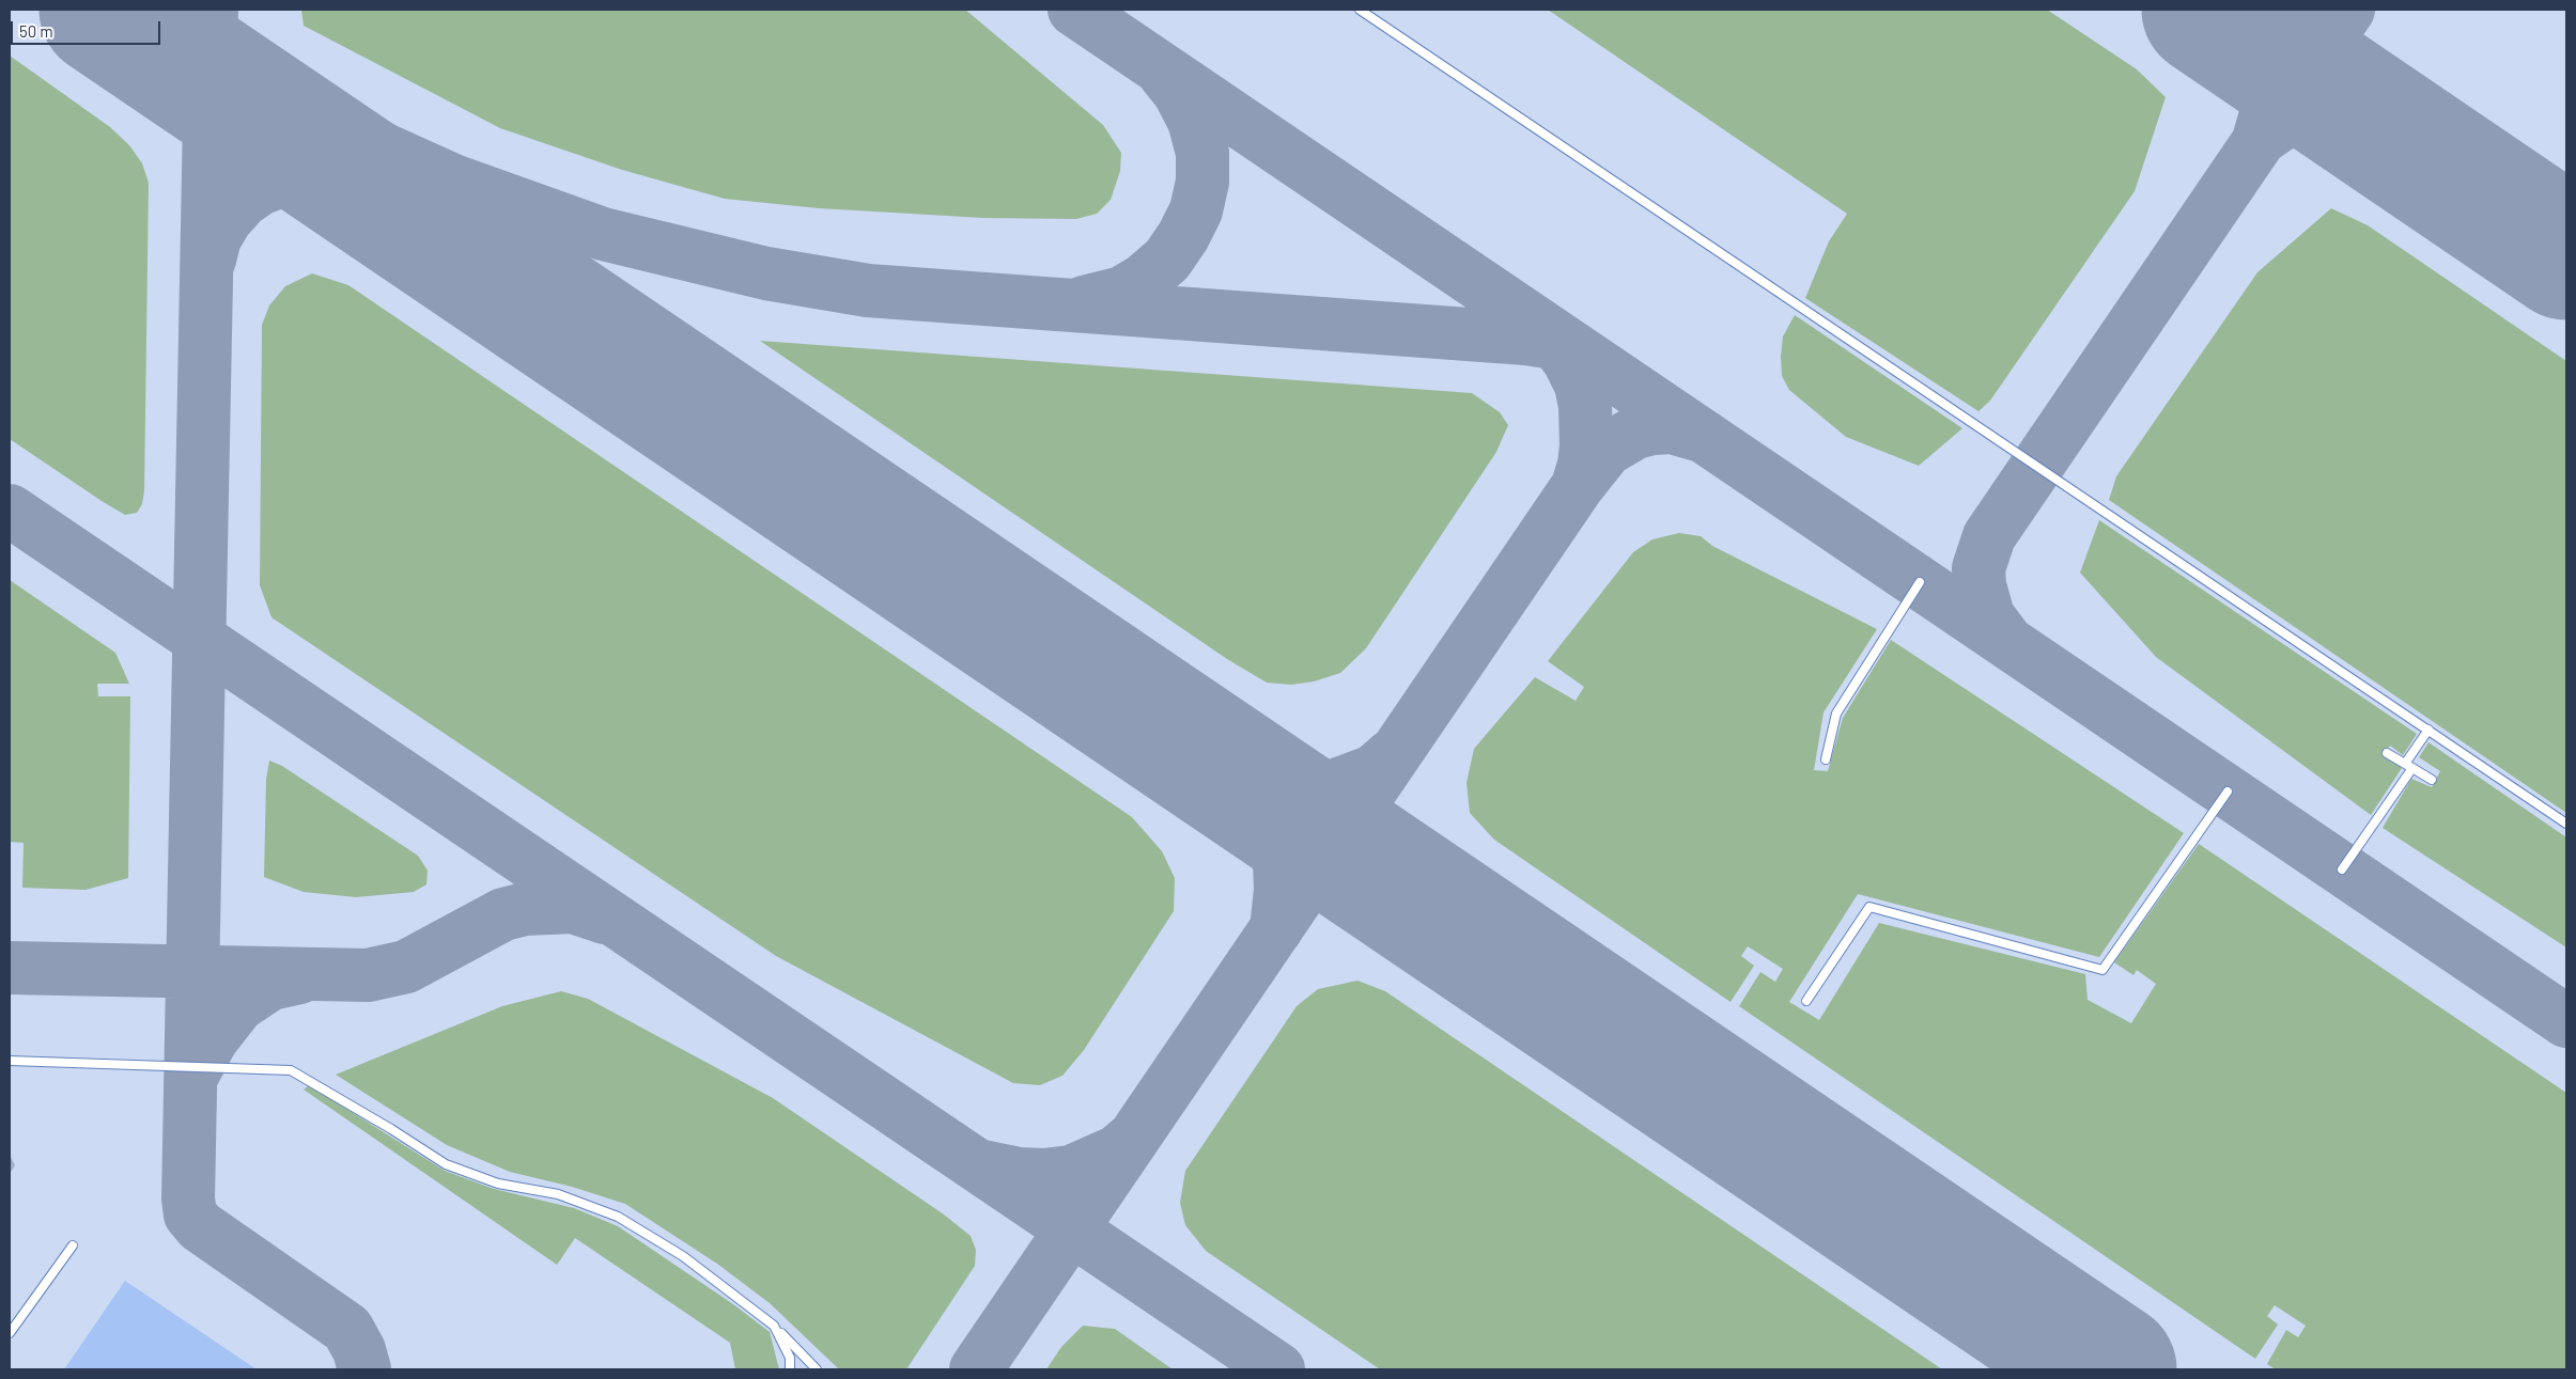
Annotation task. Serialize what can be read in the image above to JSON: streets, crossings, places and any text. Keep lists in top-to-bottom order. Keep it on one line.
{"scale_bar":"50 m"}
